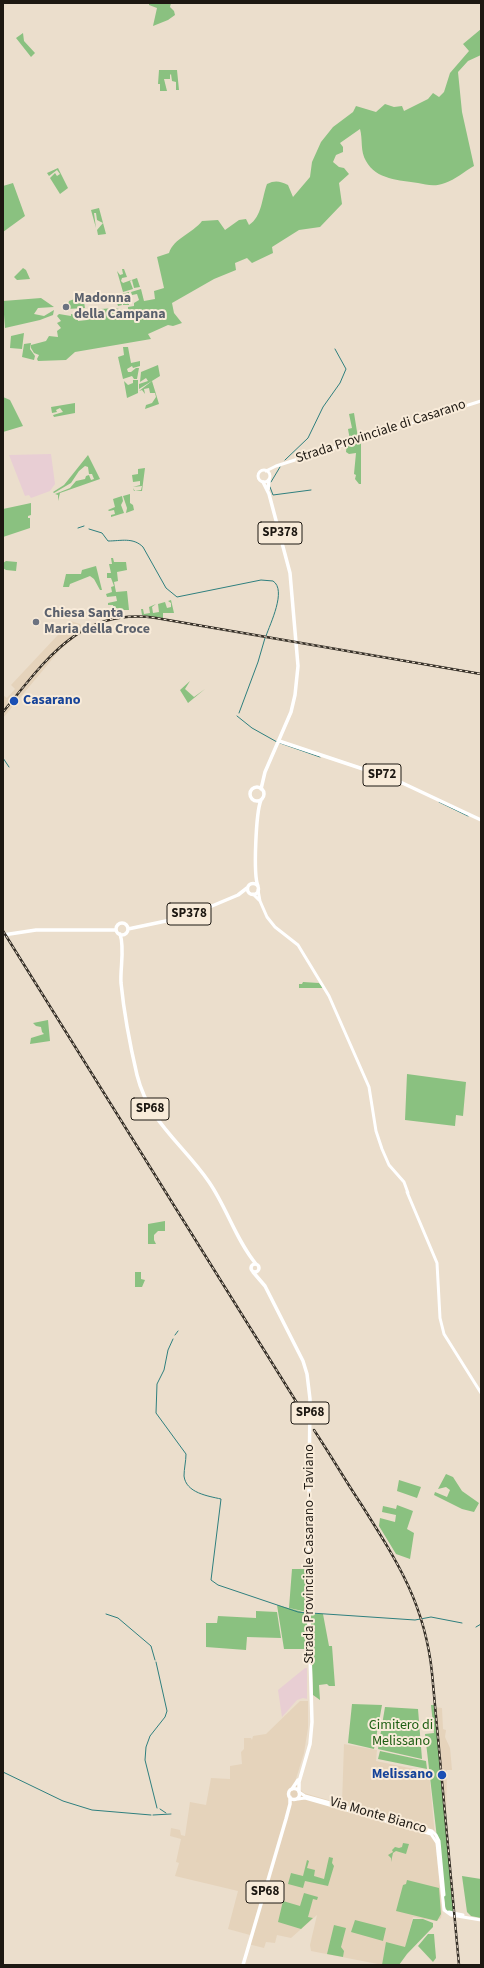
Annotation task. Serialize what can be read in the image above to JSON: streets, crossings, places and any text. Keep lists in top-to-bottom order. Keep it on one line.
{"streets":{"main road":["Strada Provinciale di Casarano","SP378","SP72","SP68","Strada Provinciale Casarano - Taviano","Via Monte Bianco"]},"crossings":[["Strada Provinciale di Casarano","SP378"],["SP378","Strada Provinciale Casarano - Taviano"],["Strada Provinciale Casarano - Taviano","Via Monte Bianco"]],"parks":["Cimitero di Melissano"],"places":["Madonna della Campana","Chiesa Santa Maria della Croce","Casarano","Melissano"]}
